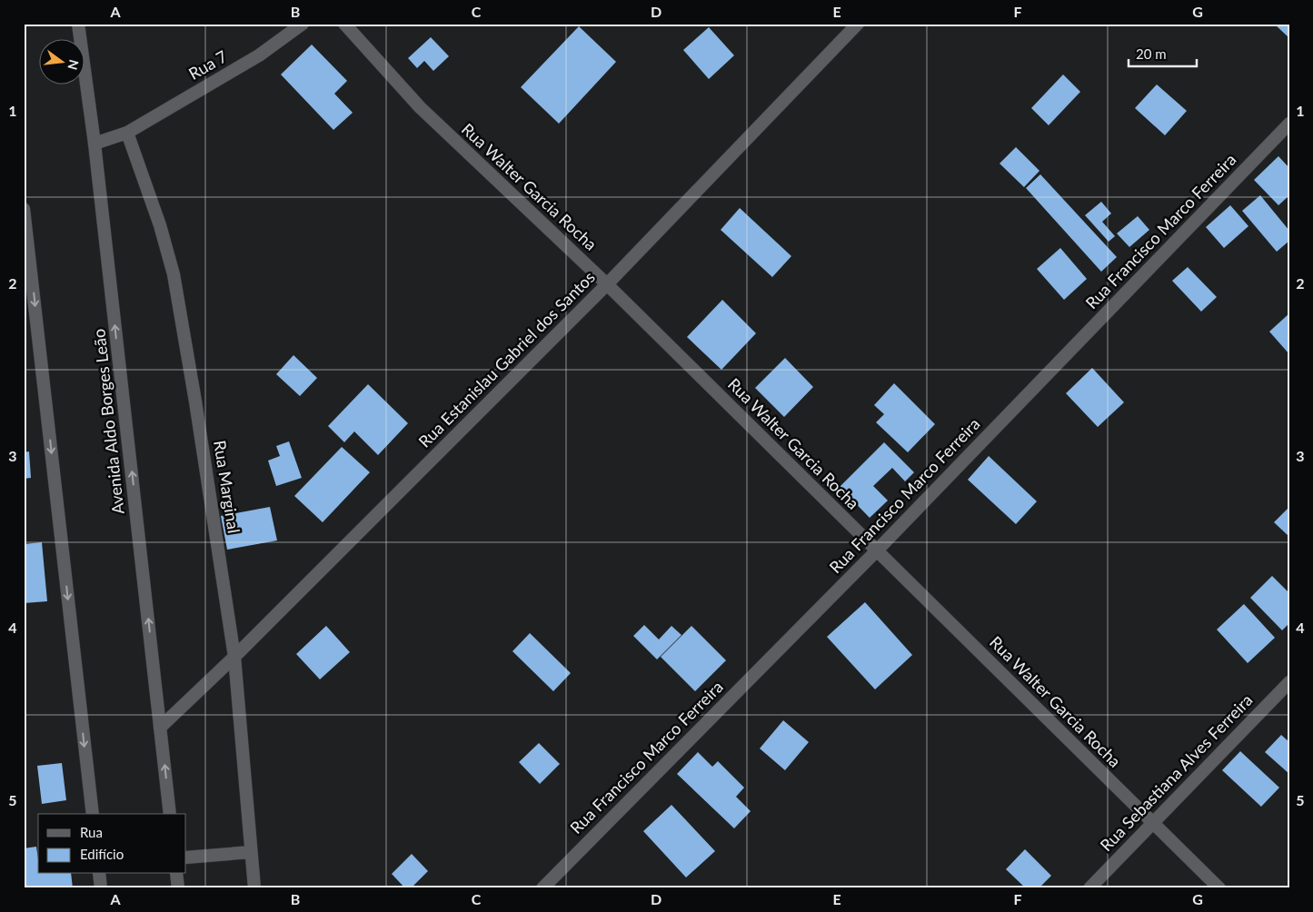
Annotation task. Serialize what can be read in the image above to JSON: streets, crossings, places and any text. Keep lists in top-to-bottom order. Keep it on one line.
{"streets":{"street":["Rua 7","Rua Walter Garcia Rocha","Rua Francisco Marco Ferreira","Rua Estanislau Gabriel dos Santos","Avenida Aldo Borges Leão","Rua Marginal","Rua Sebastiana Alves Ferreira"]},"crossings":[["Rua 7","Rua Marginal"],["Rua Walter Garcia Rocha","Rua Francisco Marco Ferreira"],["Rua Walter Garcia Rocha","Rua Estanislau Gabriel dos Santos"],["Rua Walter Garcia Rocha","Rua Sebastiana Alves Ferreira"],["Rua Estanislau Gabriel dos Santos","Avenida Aldo Borges Leão"],["Rua Estanislau Gabriel dos Santos","Rua Marginal"]],"legend":["Rua","Edifício"],"scale_bar":"20 m","north":"right","grid":{"columns":["A","B","C","D","E","F","G"],"rows":["1","2","3","4","5"]}}
